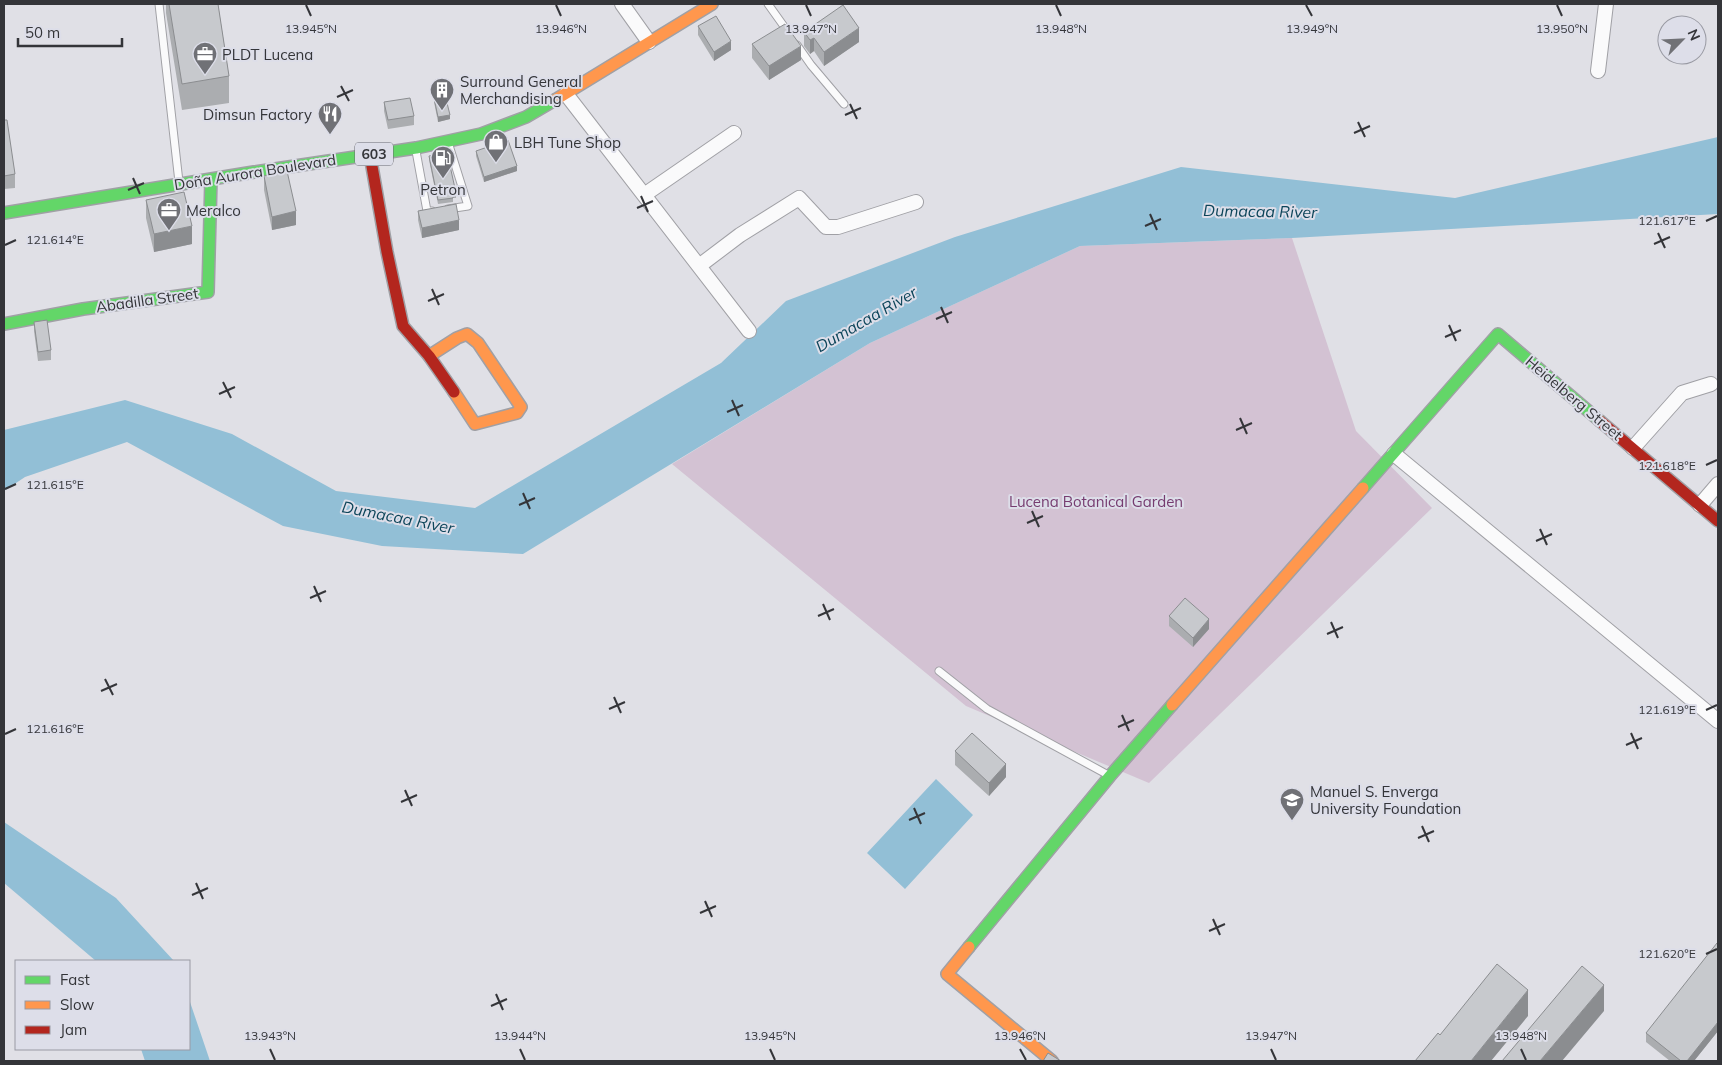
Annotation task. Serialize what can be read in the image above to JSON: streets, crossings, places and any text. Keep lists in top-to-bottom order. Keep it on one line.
{"streets":{"street":["603","Doña Aurora Boulevard","Abadilla Street","Heidelberg Street"]},"crossings":[["Doña Aurora Boulevard","Abadilla Street"]],"water":["Dumacaa River"],"parks":["Lucena Botanical Garden"],"places":{"office":["PLDT Lucena","Meralco"],"building":["Surround General Merchandising"],"restaurant":["Dimsun Factory"],"shop":["LBH Tune Shop"],"fuel station":["Petron"],"school or university":["Manuel S. Enverga University Foundation"]},"legend":["Fast","Slow","Jam"],"scale_bar":"50 m","north":"top right","coordinates":["13.945°N","13.949°N","13.946°N","13.947°N","13.948°N","13.950°N","121.617°E","121.614°E","121.618°E","121.615°E","121.619°E","121.616°E","121.620°E","13.943°N","13.944°N"]}
